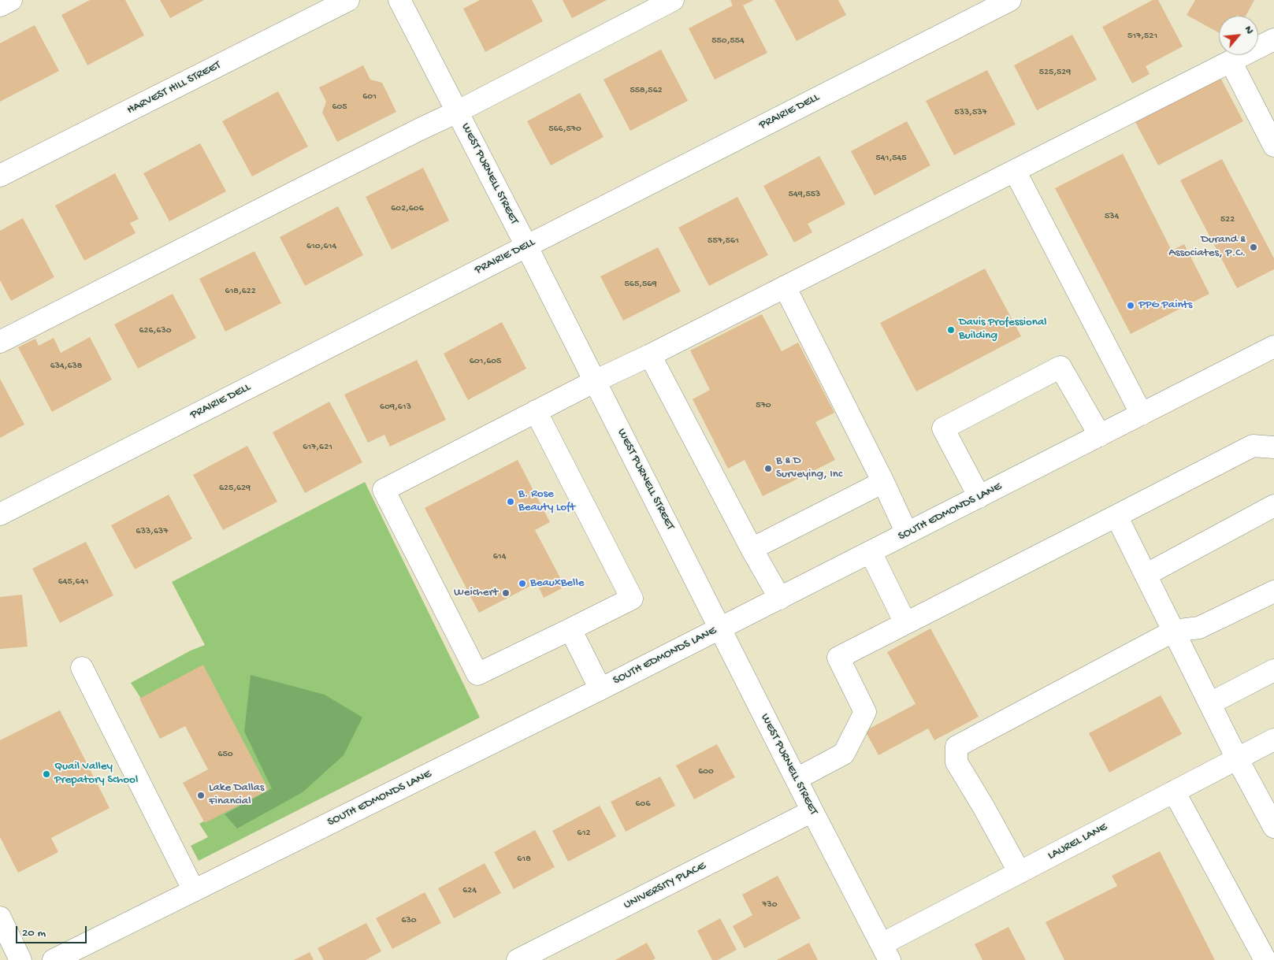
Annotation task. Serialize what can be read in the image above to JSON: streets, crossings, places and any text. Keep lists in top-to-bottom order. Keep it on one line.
{"streets":{"street":["HARVEST HILL STREET","PRAIRIE DELL","WEST PURNELL STREET","SOUTH EDMONDS LANE","LAUREL LANE","UNIVERSITY PLACE"]},"crossings":[["PRAIRIE DELL","WEST PURNELL STREET"],["WEST PURNELL STREET","SOUTH EDMONDS LANE"],["WEST PURNELL STREET","LAUREL LANE"],["WEST PURNELL STREET","UNIVERSITY PLACE"]],"places":["Durand & Associates, P.C.","PPG Paints","Davis Professional Building","B & D Surveying, Inc","B. Rose Beauty Loft","BeauxBelle","Weichert","Quail Valley Prepatory School","Lake Dallas Financial"],"house_numbers":["517,521","550,554","525,529","558,562","601","605","533,537","566,570","541,545","549,553","602,606","534","522","557,561","610,614","565,569","618,622","626,630","601,605","634,638","570","609,613","617,621","625,629","633,637","614","645,641","650","600","606","612","618","624","730","630"],"scale_bar":"20 m","north":"top right"}
